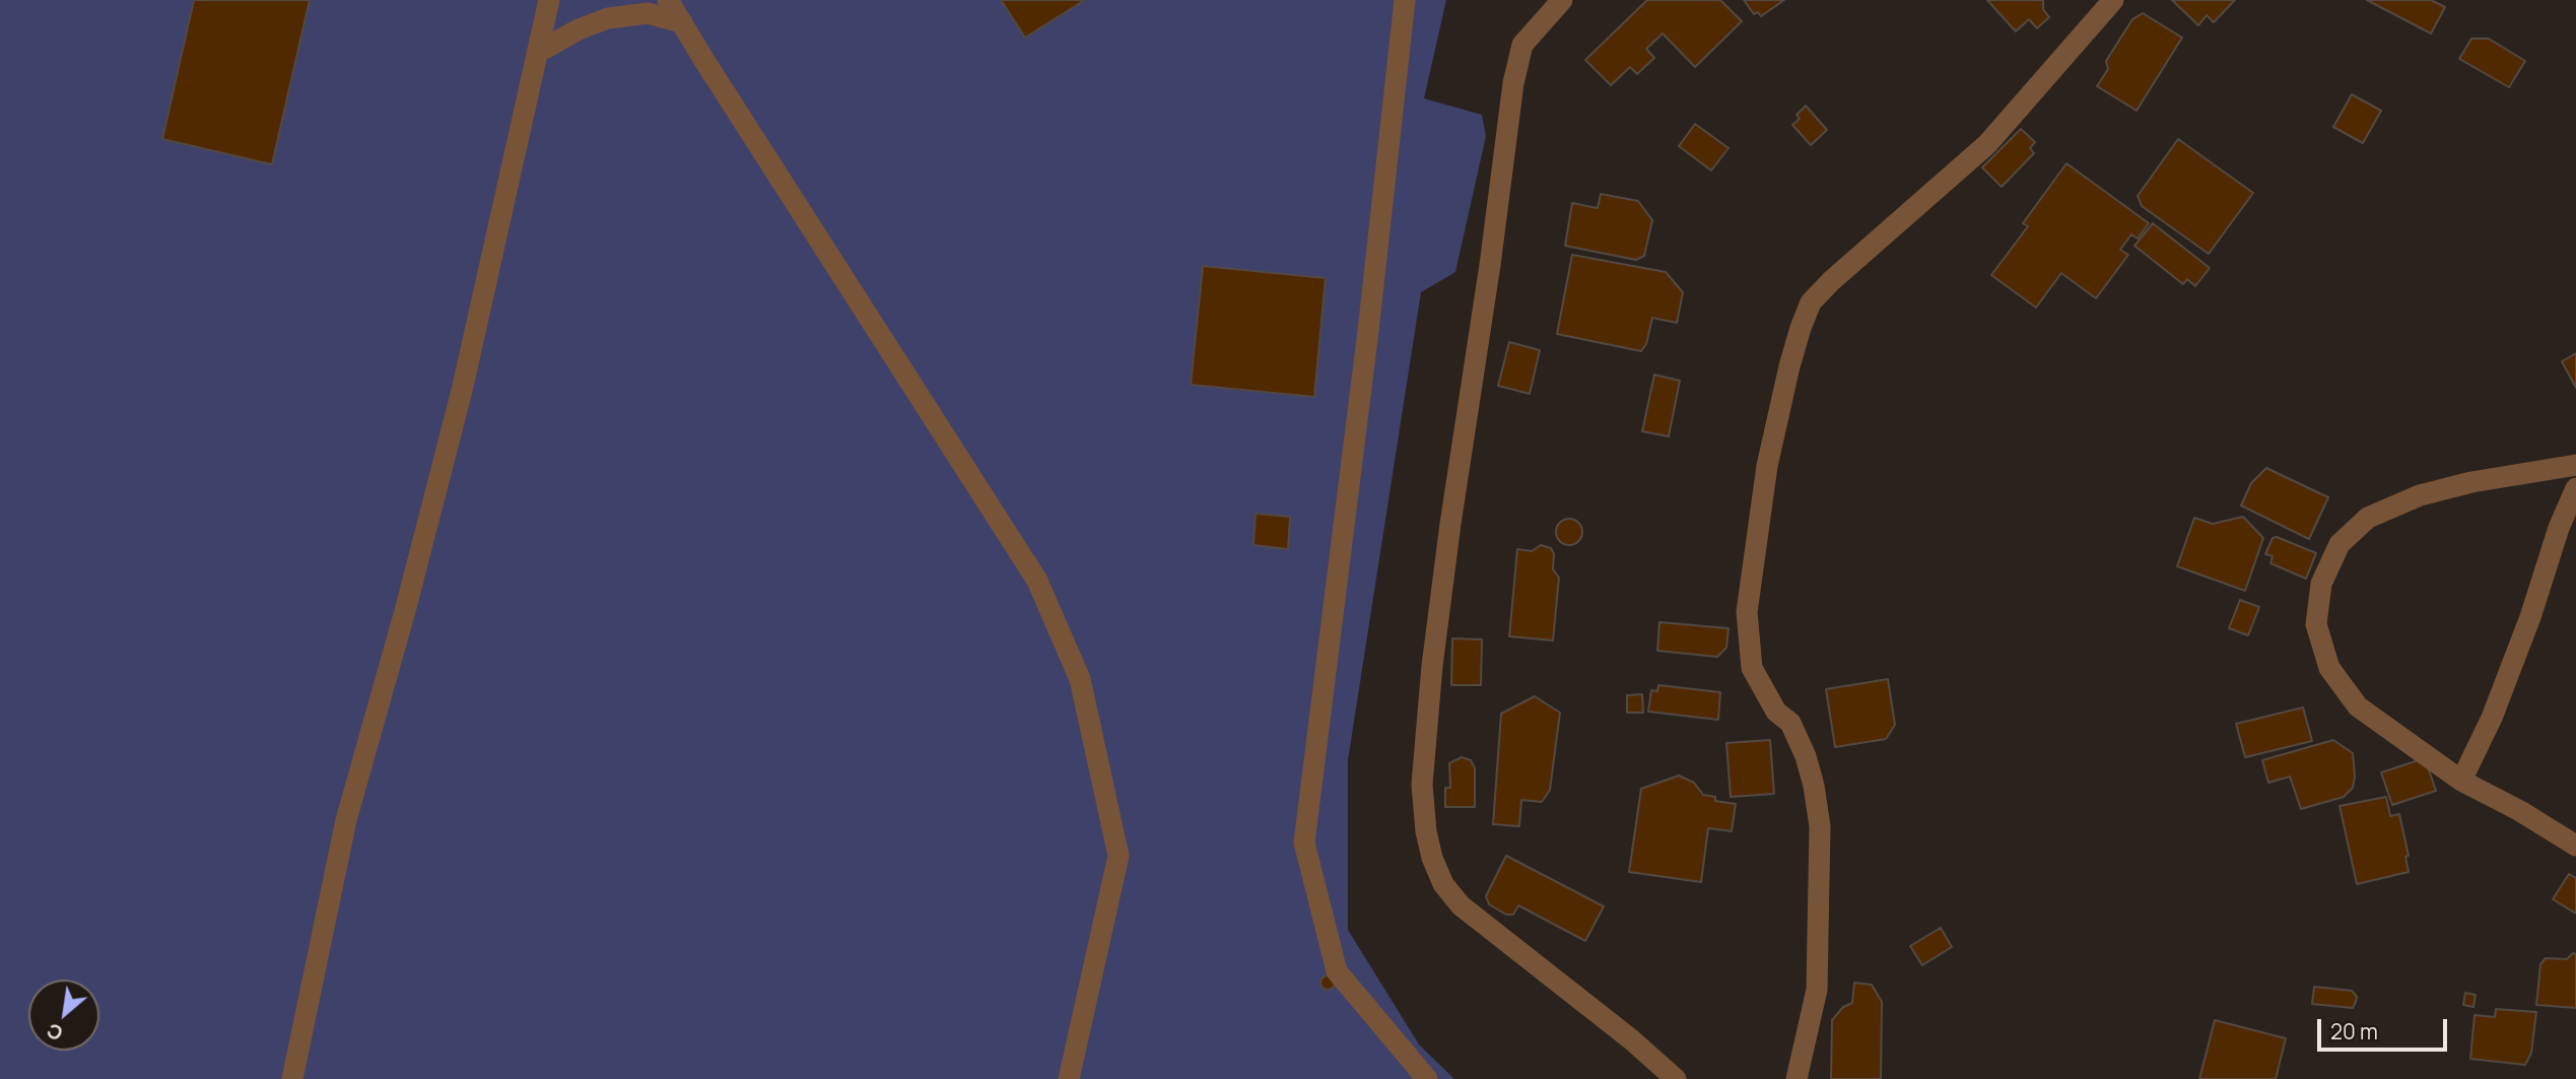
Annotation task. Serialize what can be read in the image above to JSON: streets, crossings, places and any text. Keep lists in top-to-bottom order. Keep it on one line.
{"scale_bar":"20 m","north":"bottom left"}
